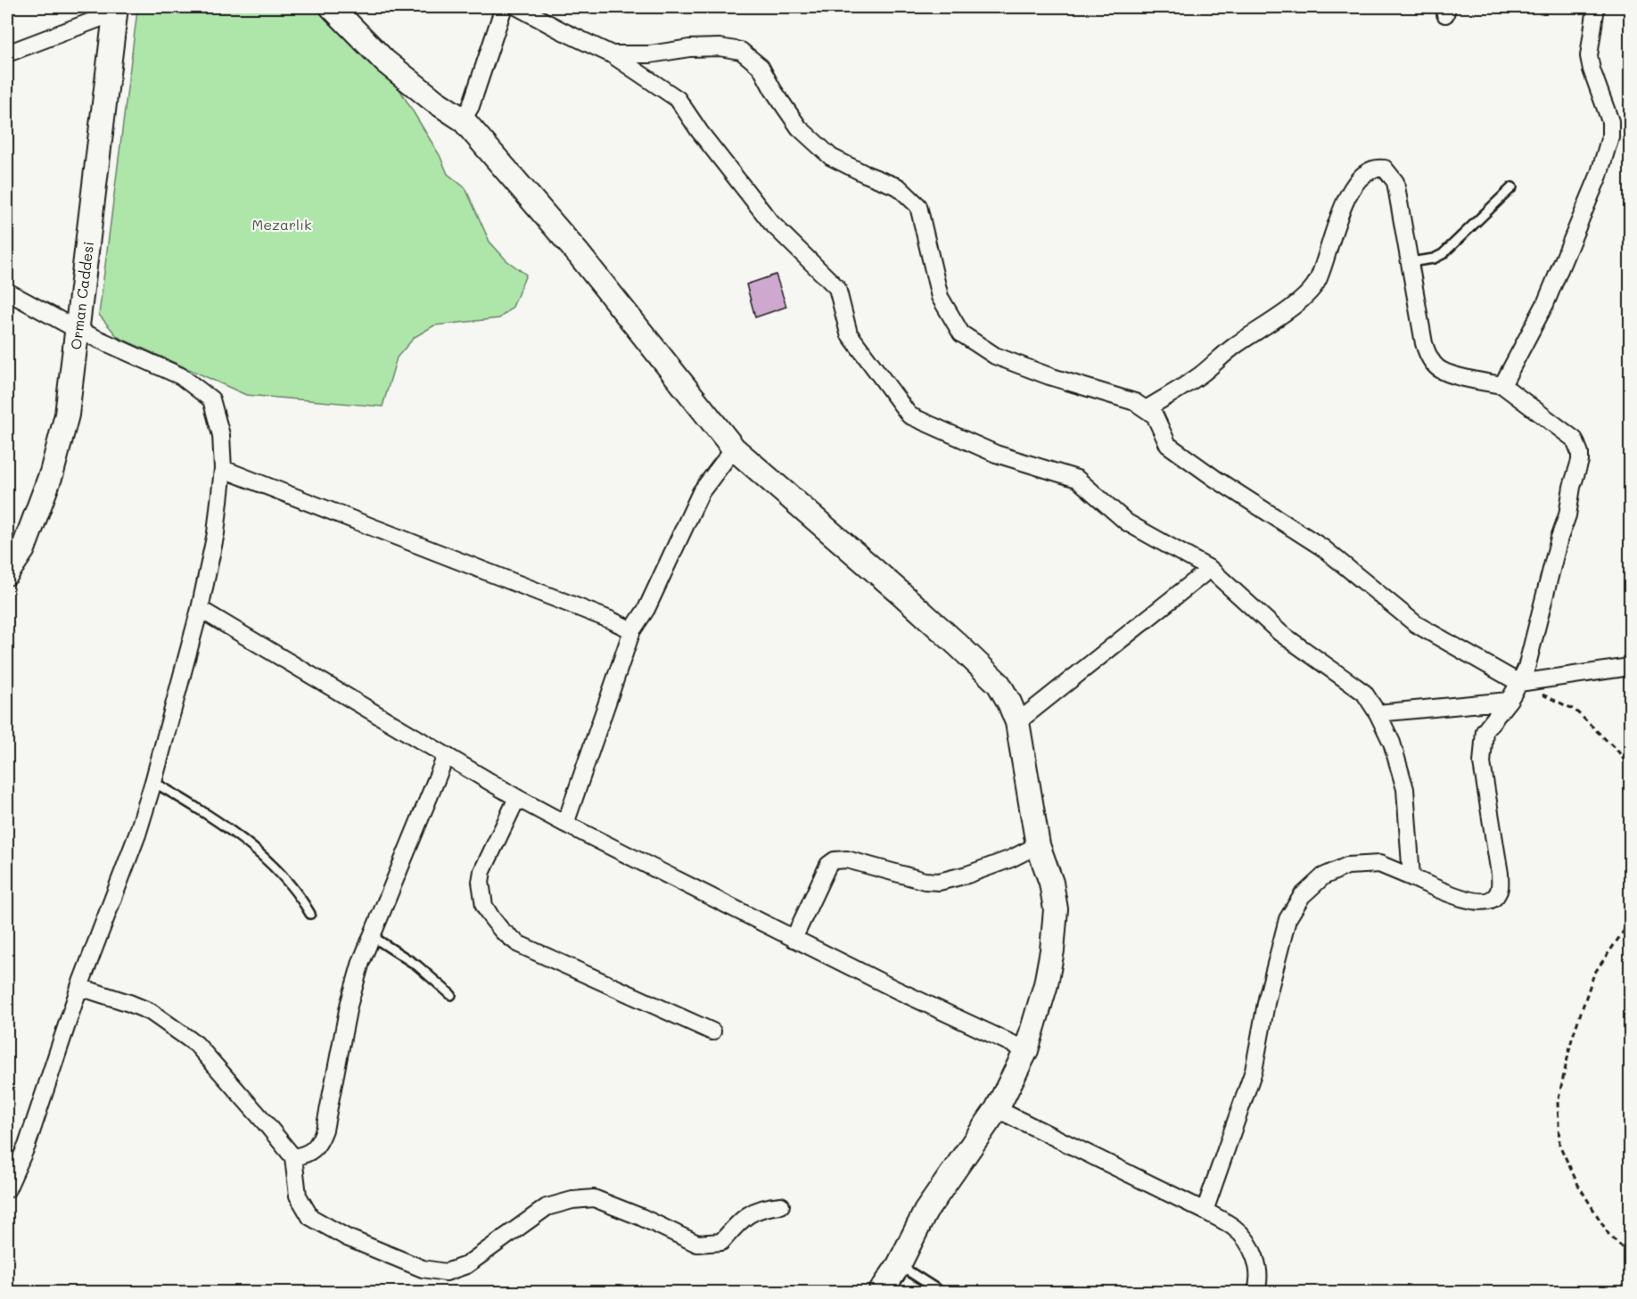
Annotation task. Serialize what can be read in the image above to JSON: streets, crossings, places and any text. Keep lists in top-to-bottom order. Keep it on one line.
{"streets":{"street":["Orman Caddesi"]},"parks":["Mezarlık"]}
